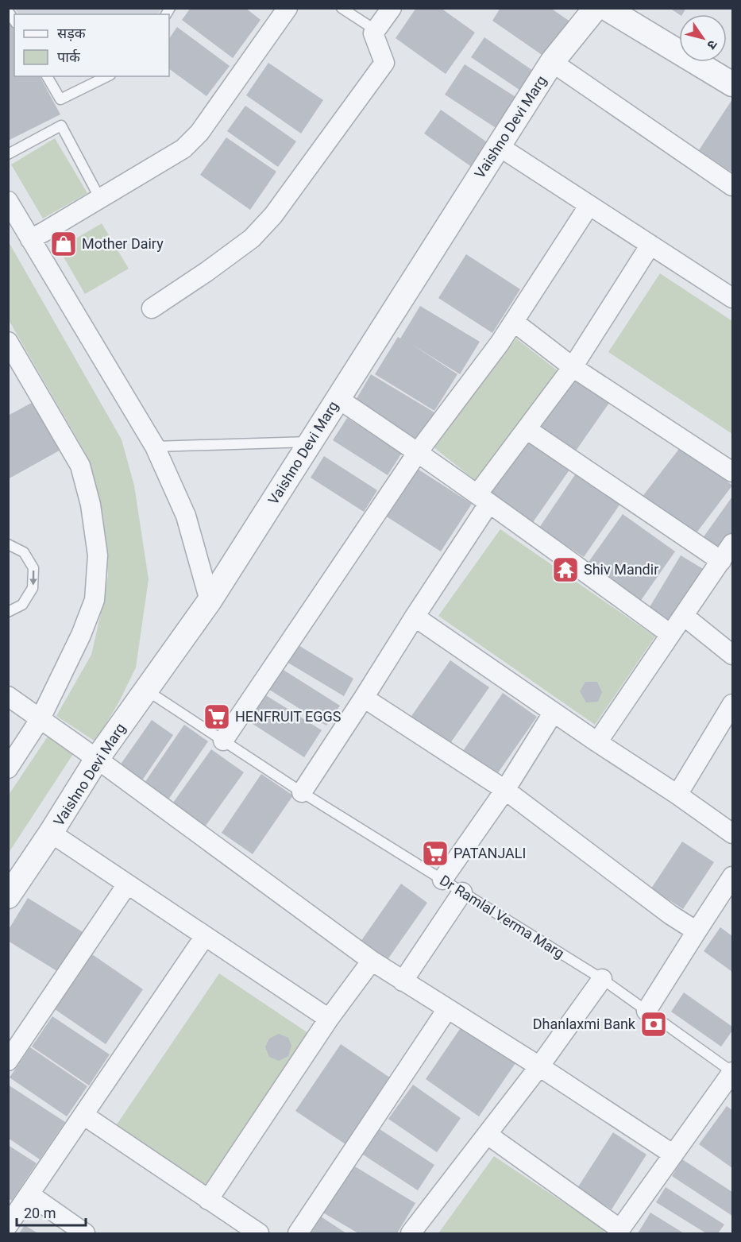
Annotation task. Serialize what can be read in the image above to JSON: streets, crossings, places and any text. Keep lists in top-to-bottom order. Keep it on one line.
{"streets":{"street":["Vaishno Devi Marg"],"lane":["Dr Ramlal Verma Marg"]},"crossings":[["Vaishno Devi Marg","Dr Ramlal Verma Marg"]],"places":{"shop":["Mother Dairy"],"temple":["Shiv Mandir"],"supermarket":["HENFRUIT EGGS","PATANJALI"],"bank":["Dhanlaxmi Bank"]},"legend":["सड़क","पार्क"],"scale_bar":"20 m","north":"bottom right"}
